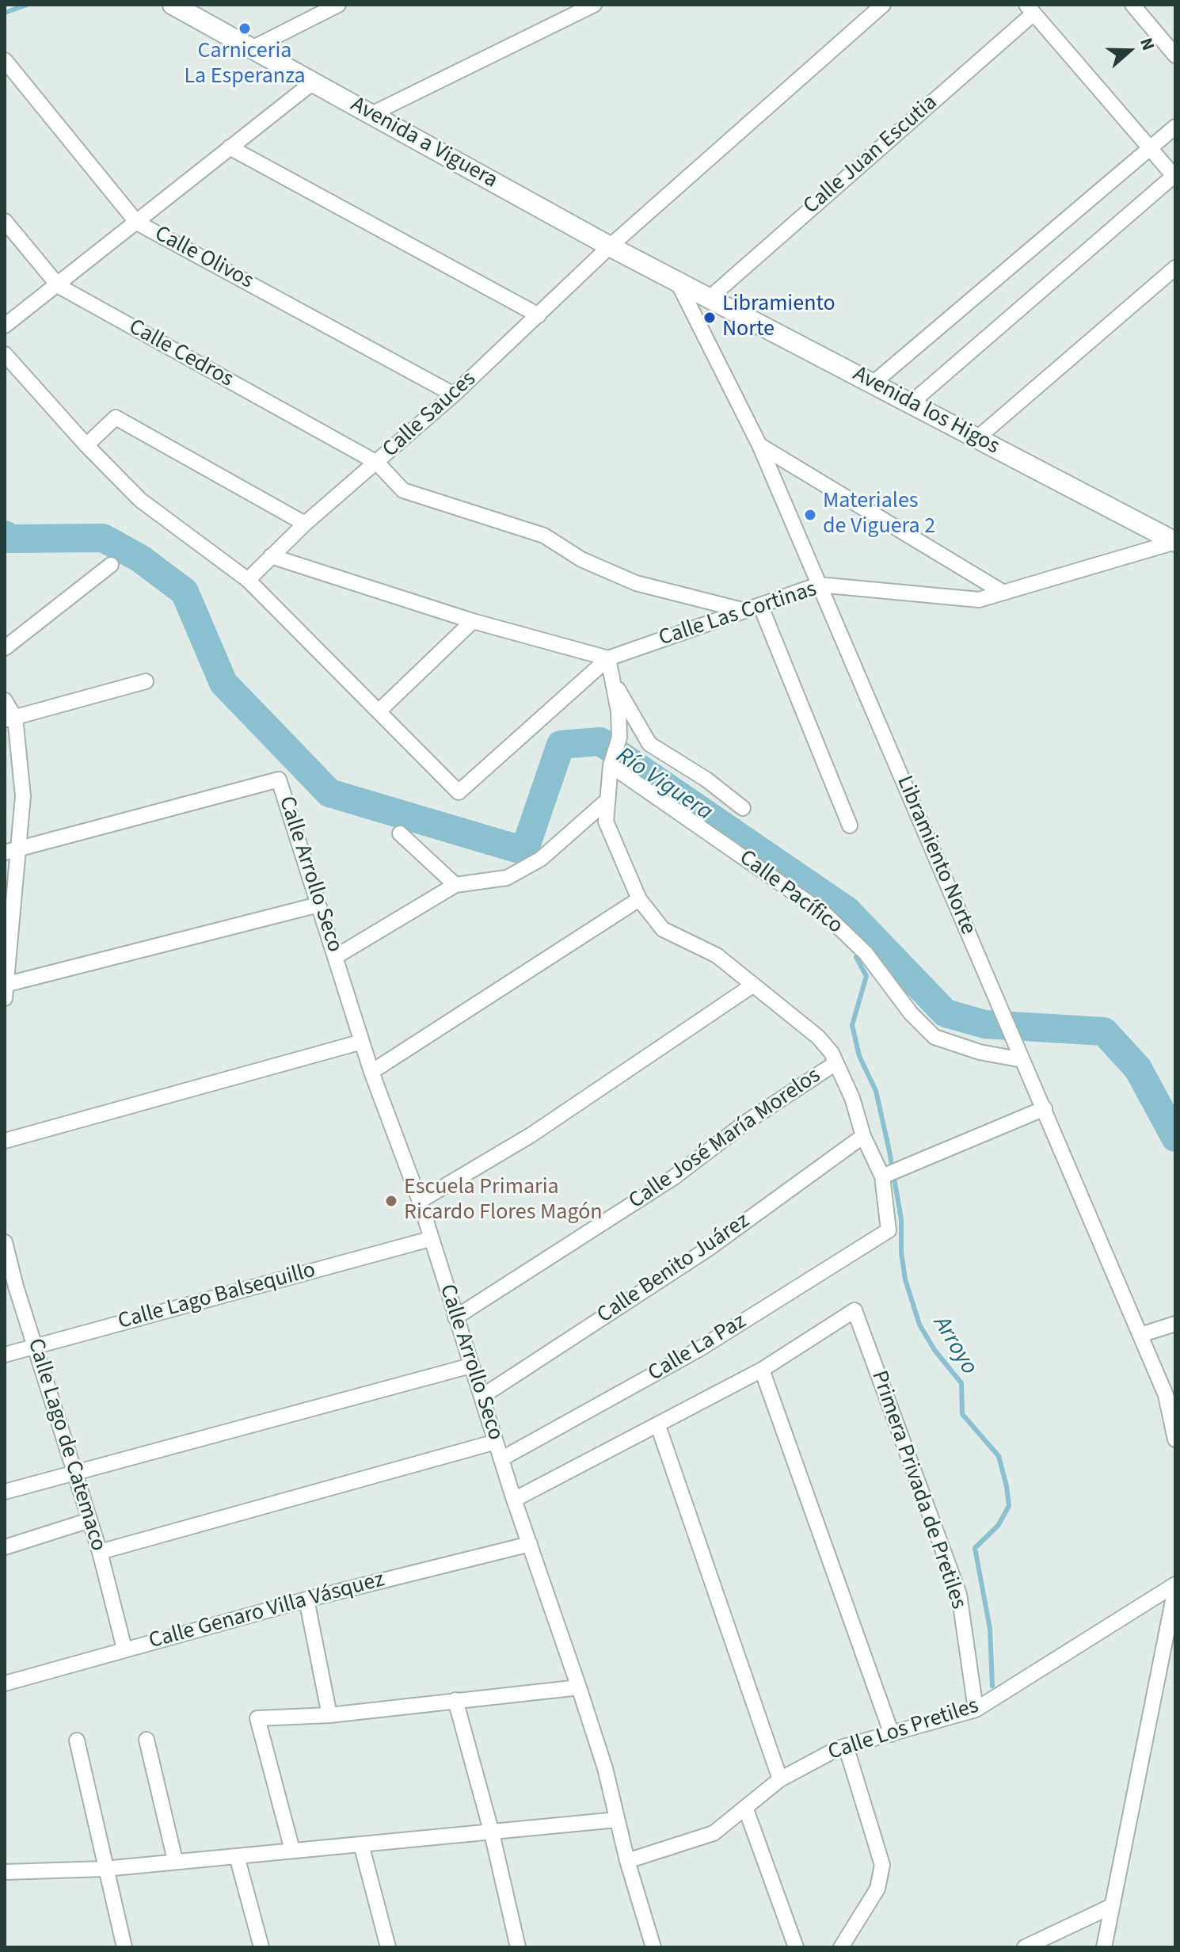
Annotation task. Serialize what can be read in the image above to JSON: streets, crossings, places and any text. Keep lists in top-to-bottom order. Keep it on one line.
{"streets":{"street":["Avenida a Viguera","Calle Juan Escutia","Calle Olivos","Calle Cedros","Avenida los Higos","Calle Sauces","Calle Las Cortinas","Libramiento Norte","Calle Arrollo Seco","Calle Pacífico","Calle José María Morelos","Calle Benito Juárez","Calle Lago Balsequillo","Calle La Paz","Calle Lago de Catemaco","Primera Privada de Pretiles","Calle Genaro Villa Vásquez","Calle Los Pretiles"]},"crossings":[["Avenida a Viguera","Avenida los Higos"],["Avenida a Viguera","Calle Sauces"],["Avenida a Viguera","Libramiento Norte"],["Calle Juan Escutia","Avenida los Higos"],["Calle Olivos","Calle Sauces"],["Calle Cedros","Calle Sauces"],["Calle Cedros","Calle Las Cortinas"],["Avenida los Higos","Calle Las Cortinas"],["Avenida los Higos","Libramiento Norte"],["Calle Las Cortinas","Libramiento Norte"],["Libramiento Norte","Calle Pacífico"],["Calle Arrollo Seco","Calle José María Morelos"],["Calle Arrollo Seco","Calle Benito Juárez"],["Calle Arrollo Seco","Calle Lago Balsequillo"],["Calle Arrollo Seco","Calle La Paz"],["Calle Arrollo Seco","Calle Genaro Villa Vásquez"],["Calle Arrollo Seco","Calle Los Pretiles"],["Calle Lago Balsequillo","Calle Lago de Catemaco"],["Calle Lago de Catemaco","Calle Genaro Villa Vásquez"],["Primera Privada de Pretiles","Calle Los Pretiles"]],"water":["Río Viguera","Arroyo"],"places":["Carniceria La Esperanza","Libramiento Norte","Materiales de Viguera 2","Escuela Primaria Ricardo Flores Magón"],"north":"right"}
